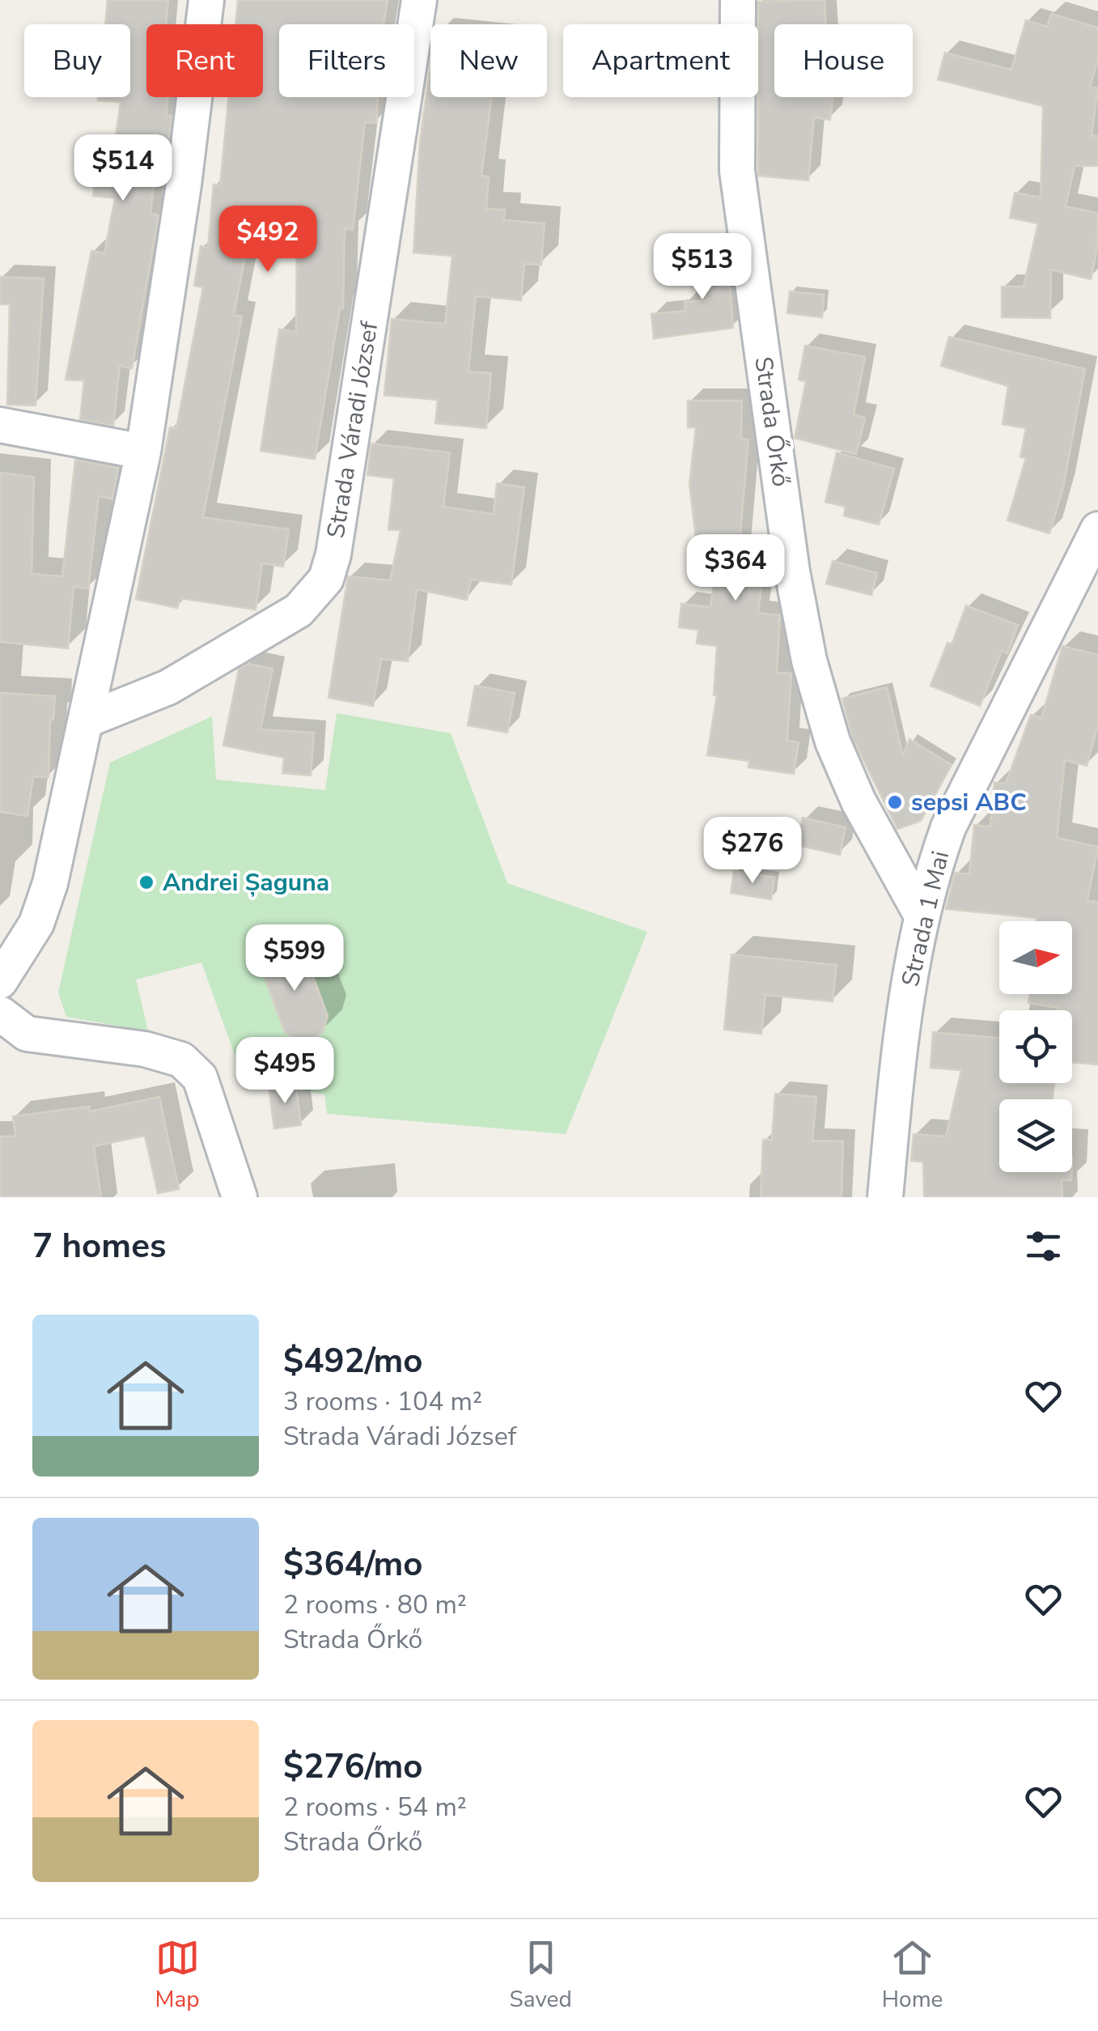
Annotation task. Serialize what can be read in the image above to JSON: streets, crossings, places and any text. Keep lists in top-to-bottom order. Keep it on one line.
{"streets":{"street":["Strada Őrkő","Strada Váradi József","Strada 1 Mai"]},"crossings":[["Strada Őrkő","Strada 1 Mai"]],"places":["sepsi ABC","Andrei Șaguna"],"north":"right","page":{"chip":["Buy","Rent","Filters","New","Apartment","House"],"price":["$514","$492","$513","$364","$276","$599","$495"],"heading":"7 homes","list":[{"name":"$492/mo","note":"3 rooms · 104 m² · Strada Váradi József"},{"name":"$364/mo","note":"2 rooms · 80 m² · Strada Őrkő"},{"name":"$276/mo","note":"2 rooms · 54 m² · Strada Őrkő"}],"tabs":["Map","Saved","Home"]}}
